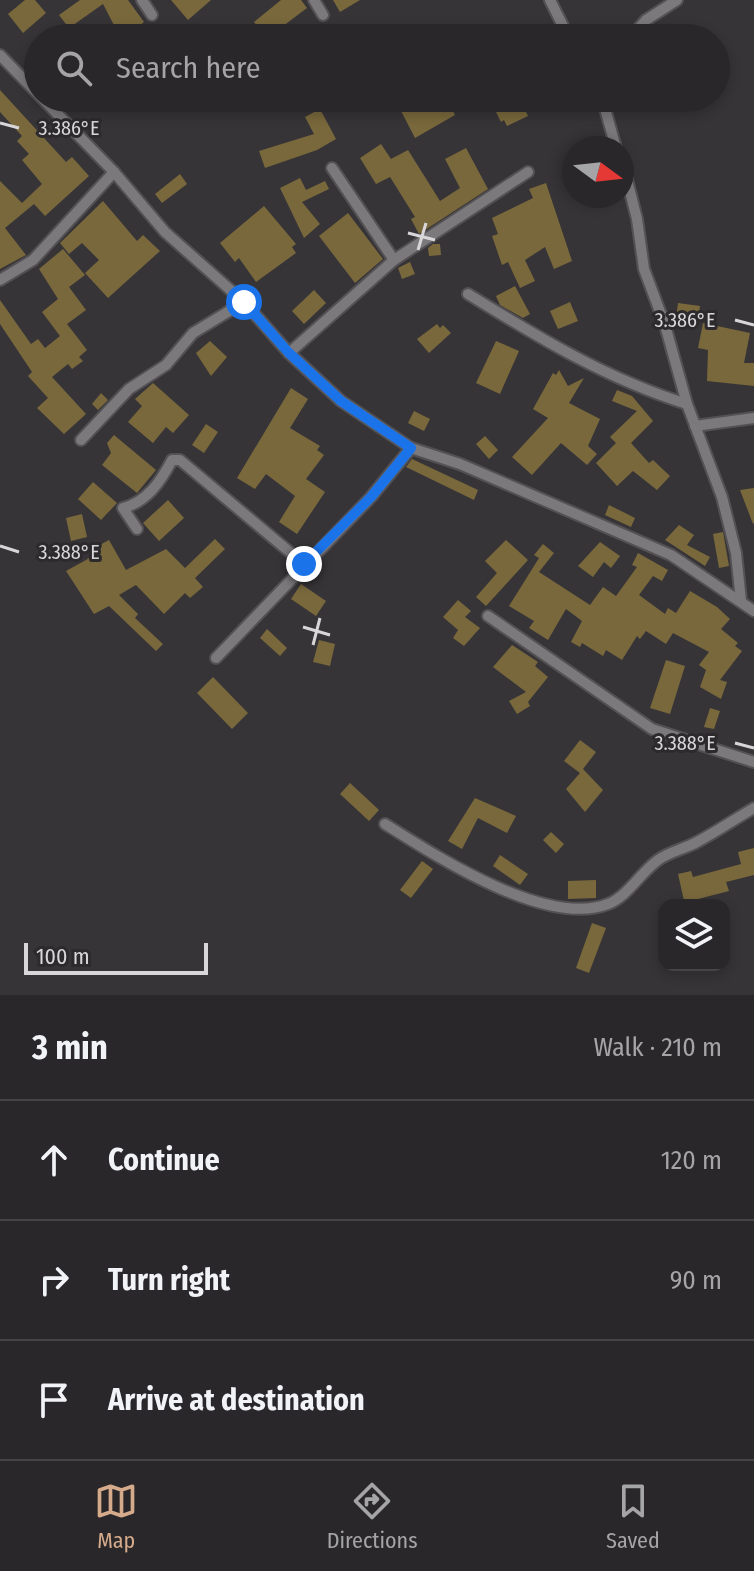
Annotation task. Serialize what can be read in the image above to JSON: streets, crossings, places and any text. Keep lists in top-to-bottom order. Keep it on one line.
{"scale_bar":"100 m","north":"right","page":{"search":"Search here","scale":"100 m","heading":["3 min","Walk · 210 m"],"list":[["Continue","120 m"],["Turn right","90 m"],"Arrive at destination"],"nav":["Map","Directions","Saved"]},"coordinates":["3.386°E","3.388°E"]}
